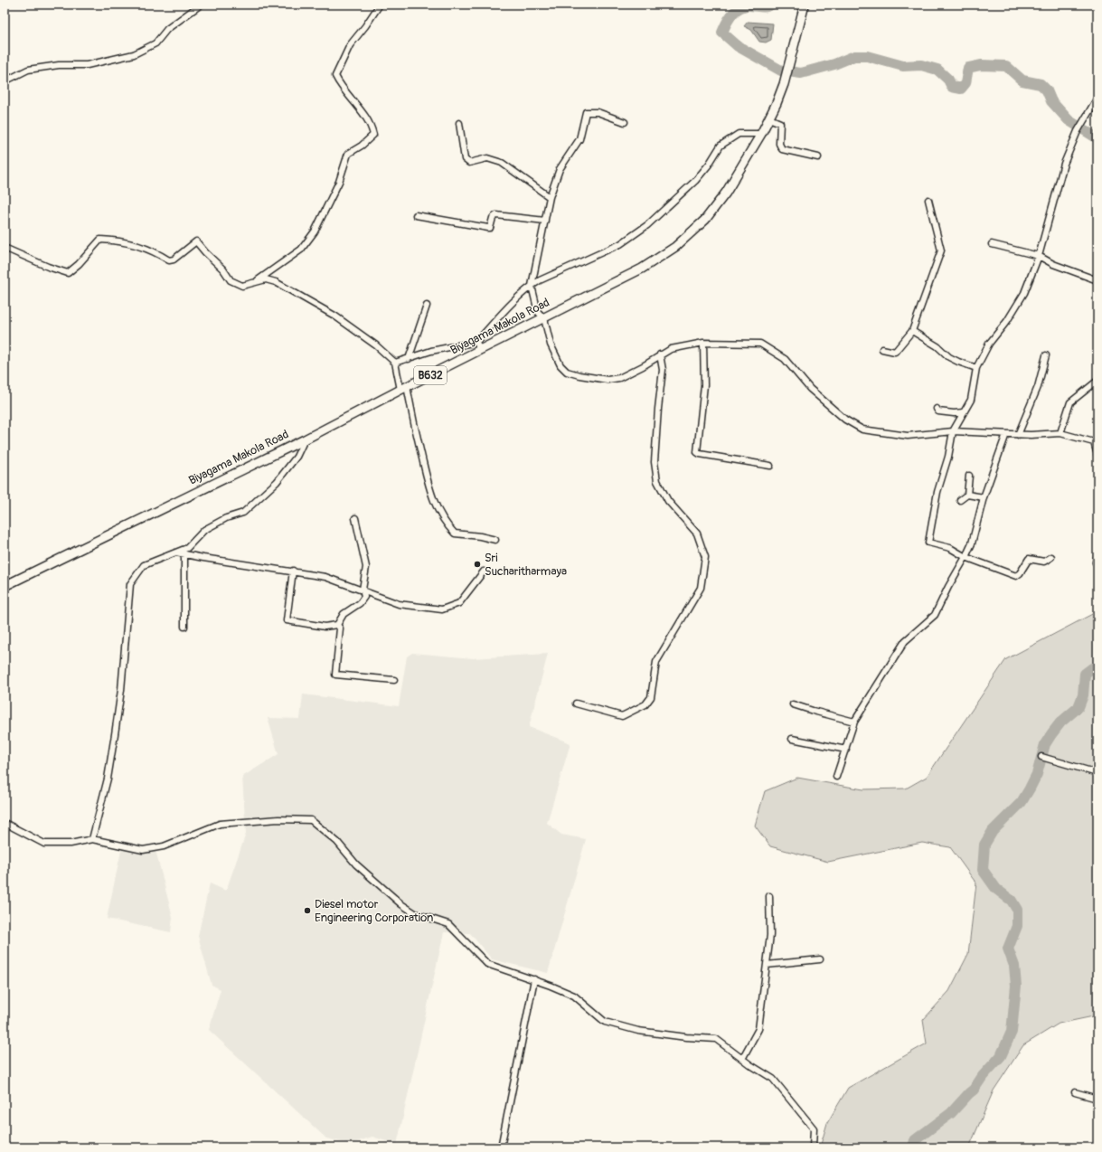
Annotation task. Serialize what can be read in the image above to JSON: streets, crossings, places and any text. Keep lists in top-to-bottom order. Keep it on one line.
{"streets":{"main road":["Biyagama Makola Road","B632"]},"places":["Sri Sucharitharmaya","Diesel motor Engineering Corporation"]}
